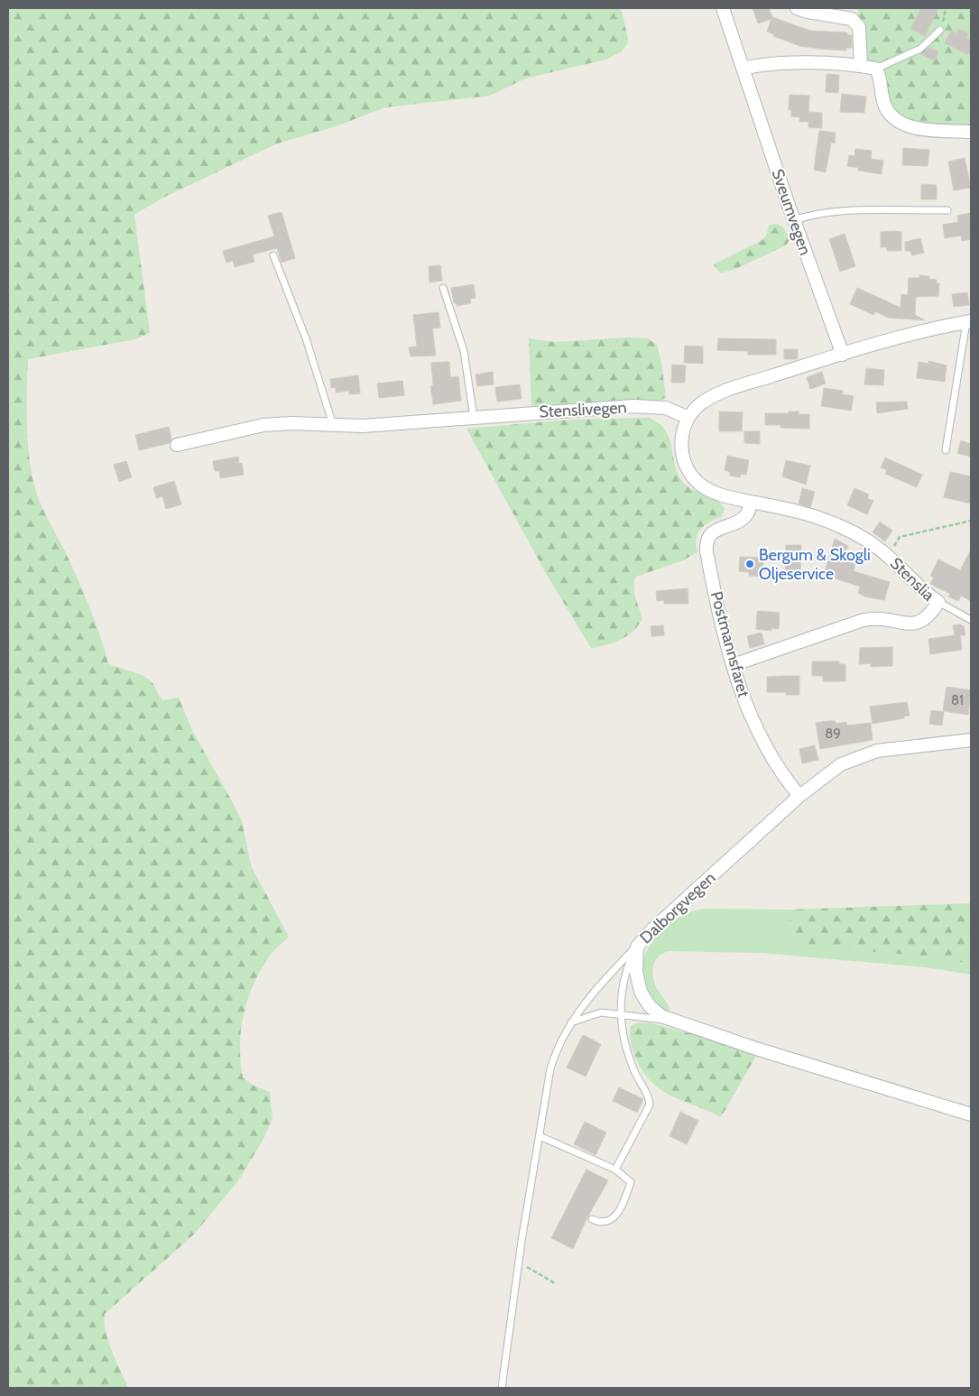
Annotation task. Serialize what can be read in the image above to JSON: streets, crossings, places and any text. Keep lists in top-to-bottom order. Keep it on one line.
{"streets":{"street":["Sveumvegen","Stenslivegen","Stenslia","Postmannsfaret","Dalborgvegen"]},"crossings":[["Stenslivegen","Stenslia"],["Stenslia","Postmannsfaret"],["Postmannsfaret","Dalborgvegen"]],"places":["Bergum & Skogli Oljeservice"],"house_numbers":["81","89"]}
